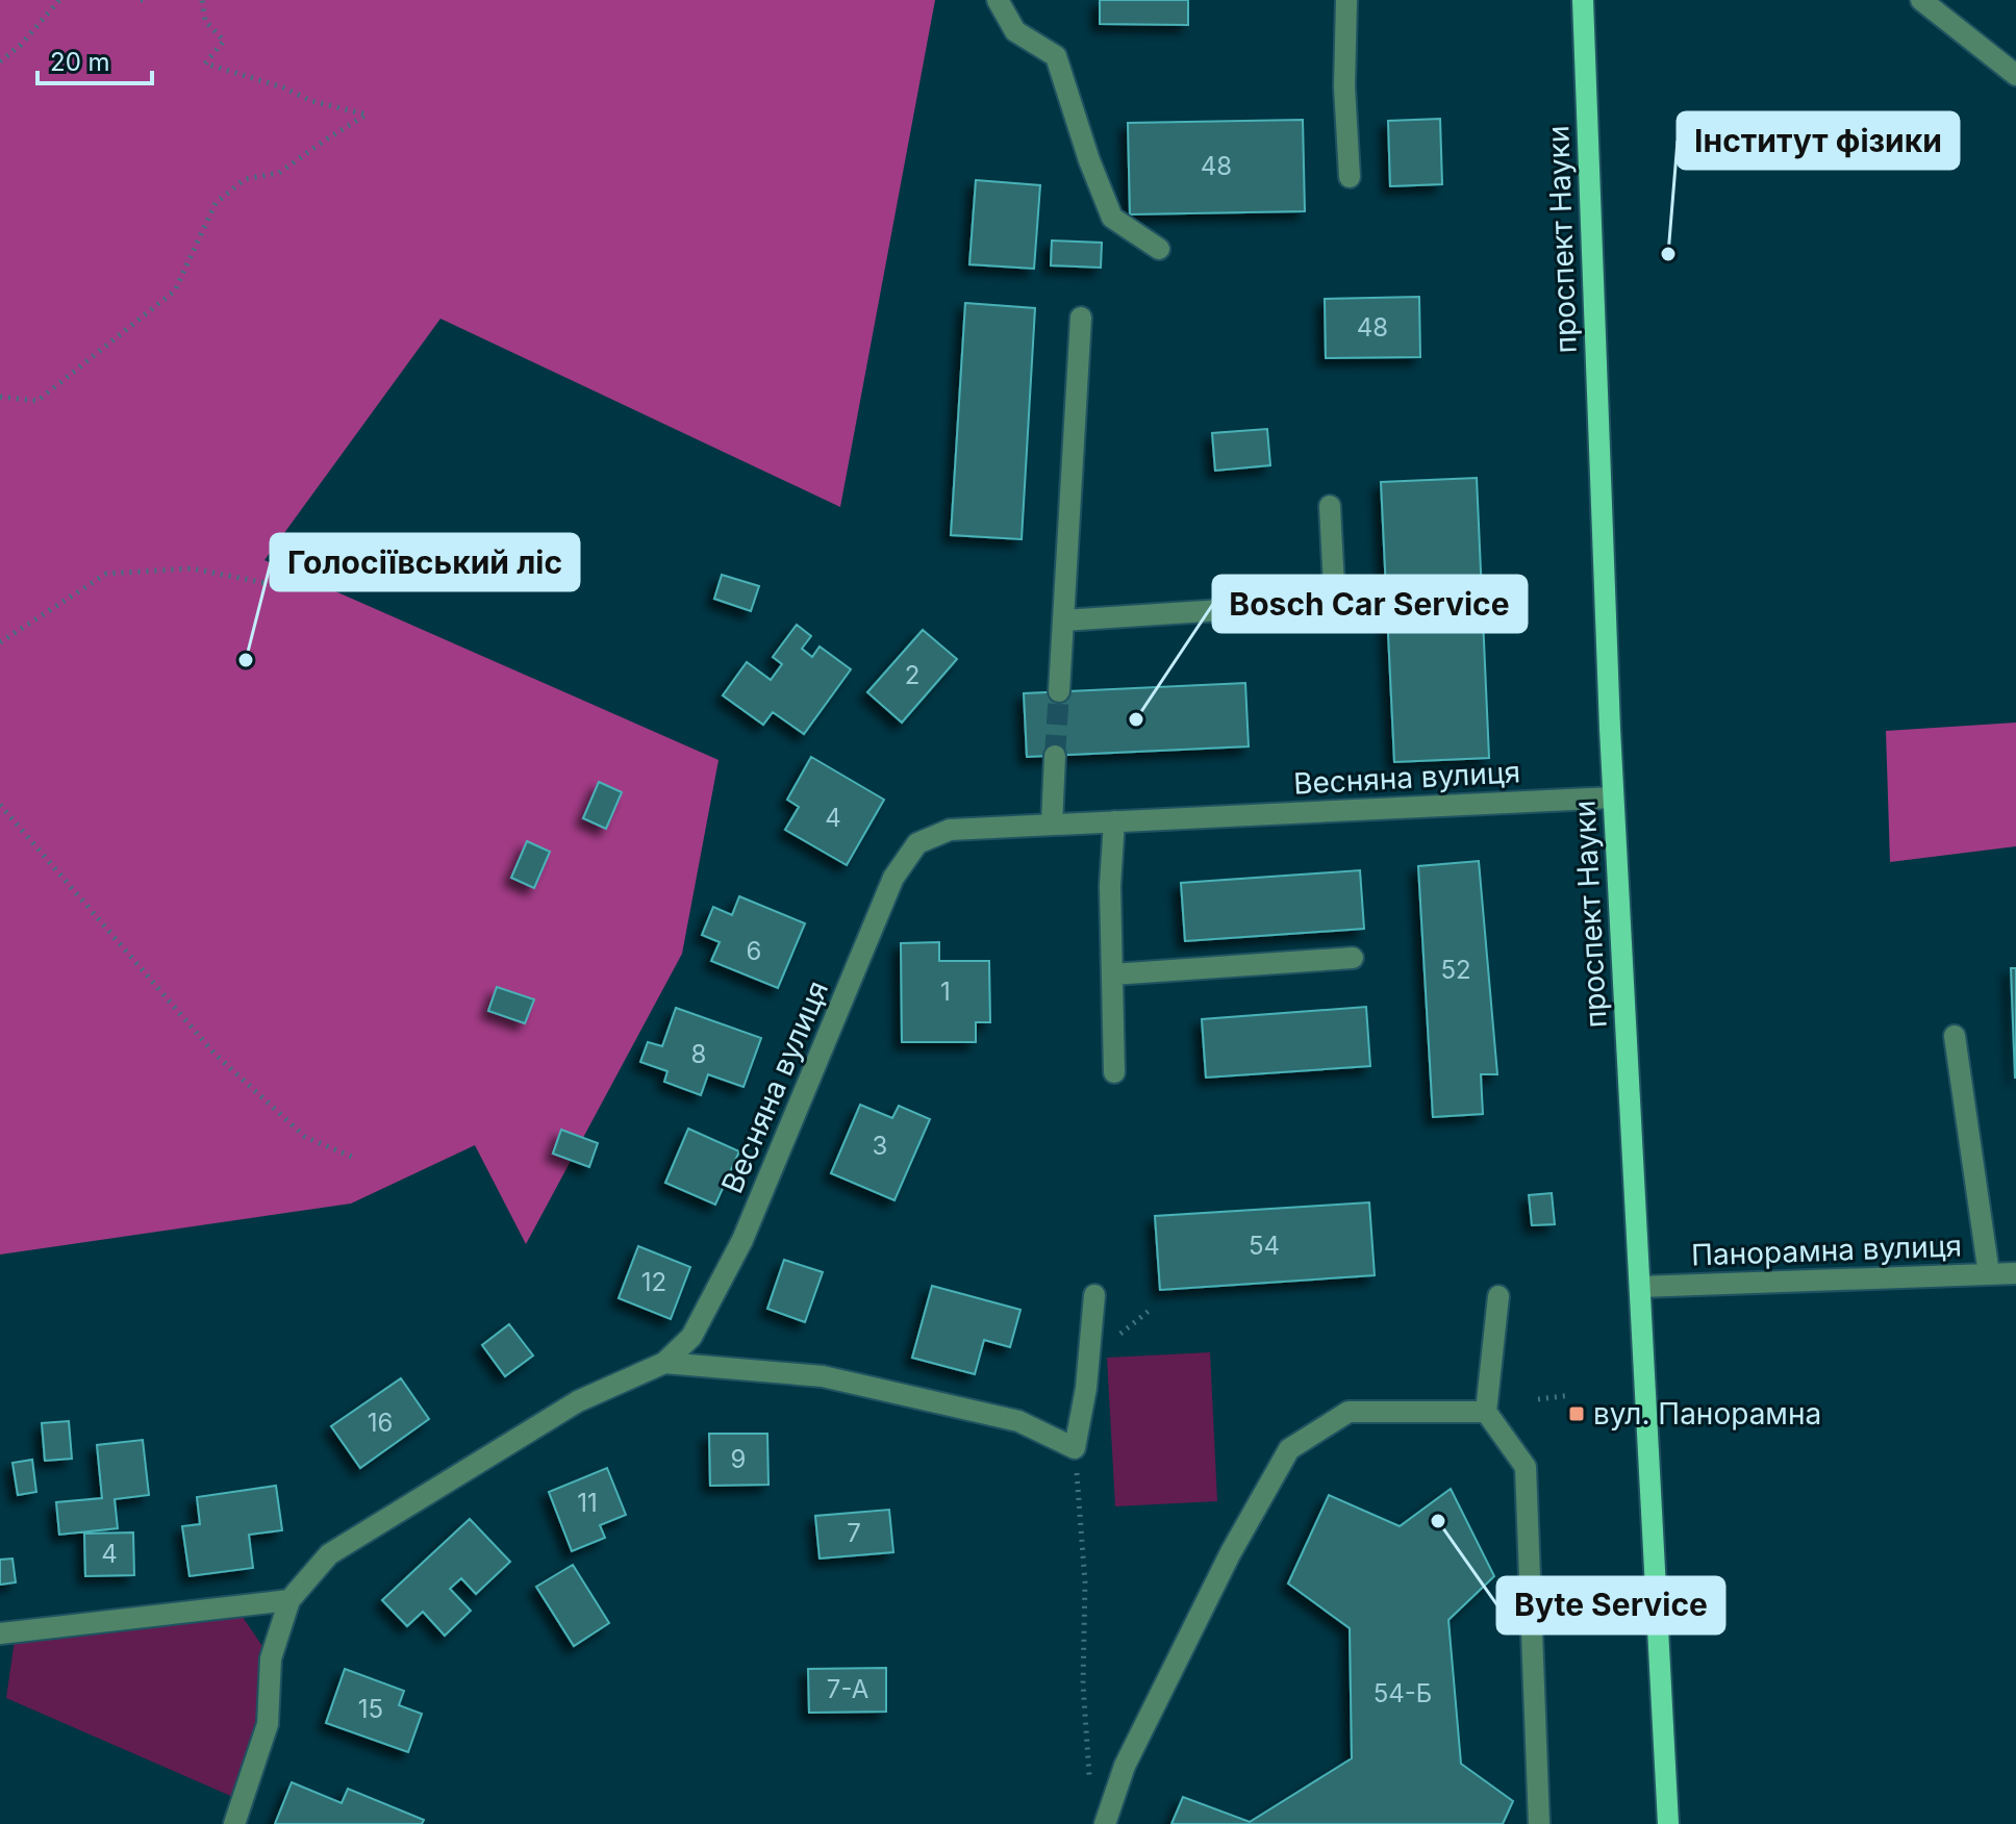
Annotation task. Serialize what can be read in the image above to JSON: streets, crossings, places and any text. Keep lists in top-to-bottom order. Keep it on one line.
{"streets":{"main road":["проспект Науки"],"street":["Весняна вулиця","Панорамна вулиця"]},"crossings":[["проспект Науки","Весняна вулиця"],["проспект Науки","Панорамна вулиця"]],"places":{"other":["Інститут фізики","Голосіївський ліс","Bosch Car Service","Byte Service"],"transit":["вул. Панорамна"]},"house_numbers":["48","48","2","4","6","52","1","8","3","54","12","16","9","11","7","4","7-А","54-Б","15"],"scale_bar":"20 m"}
